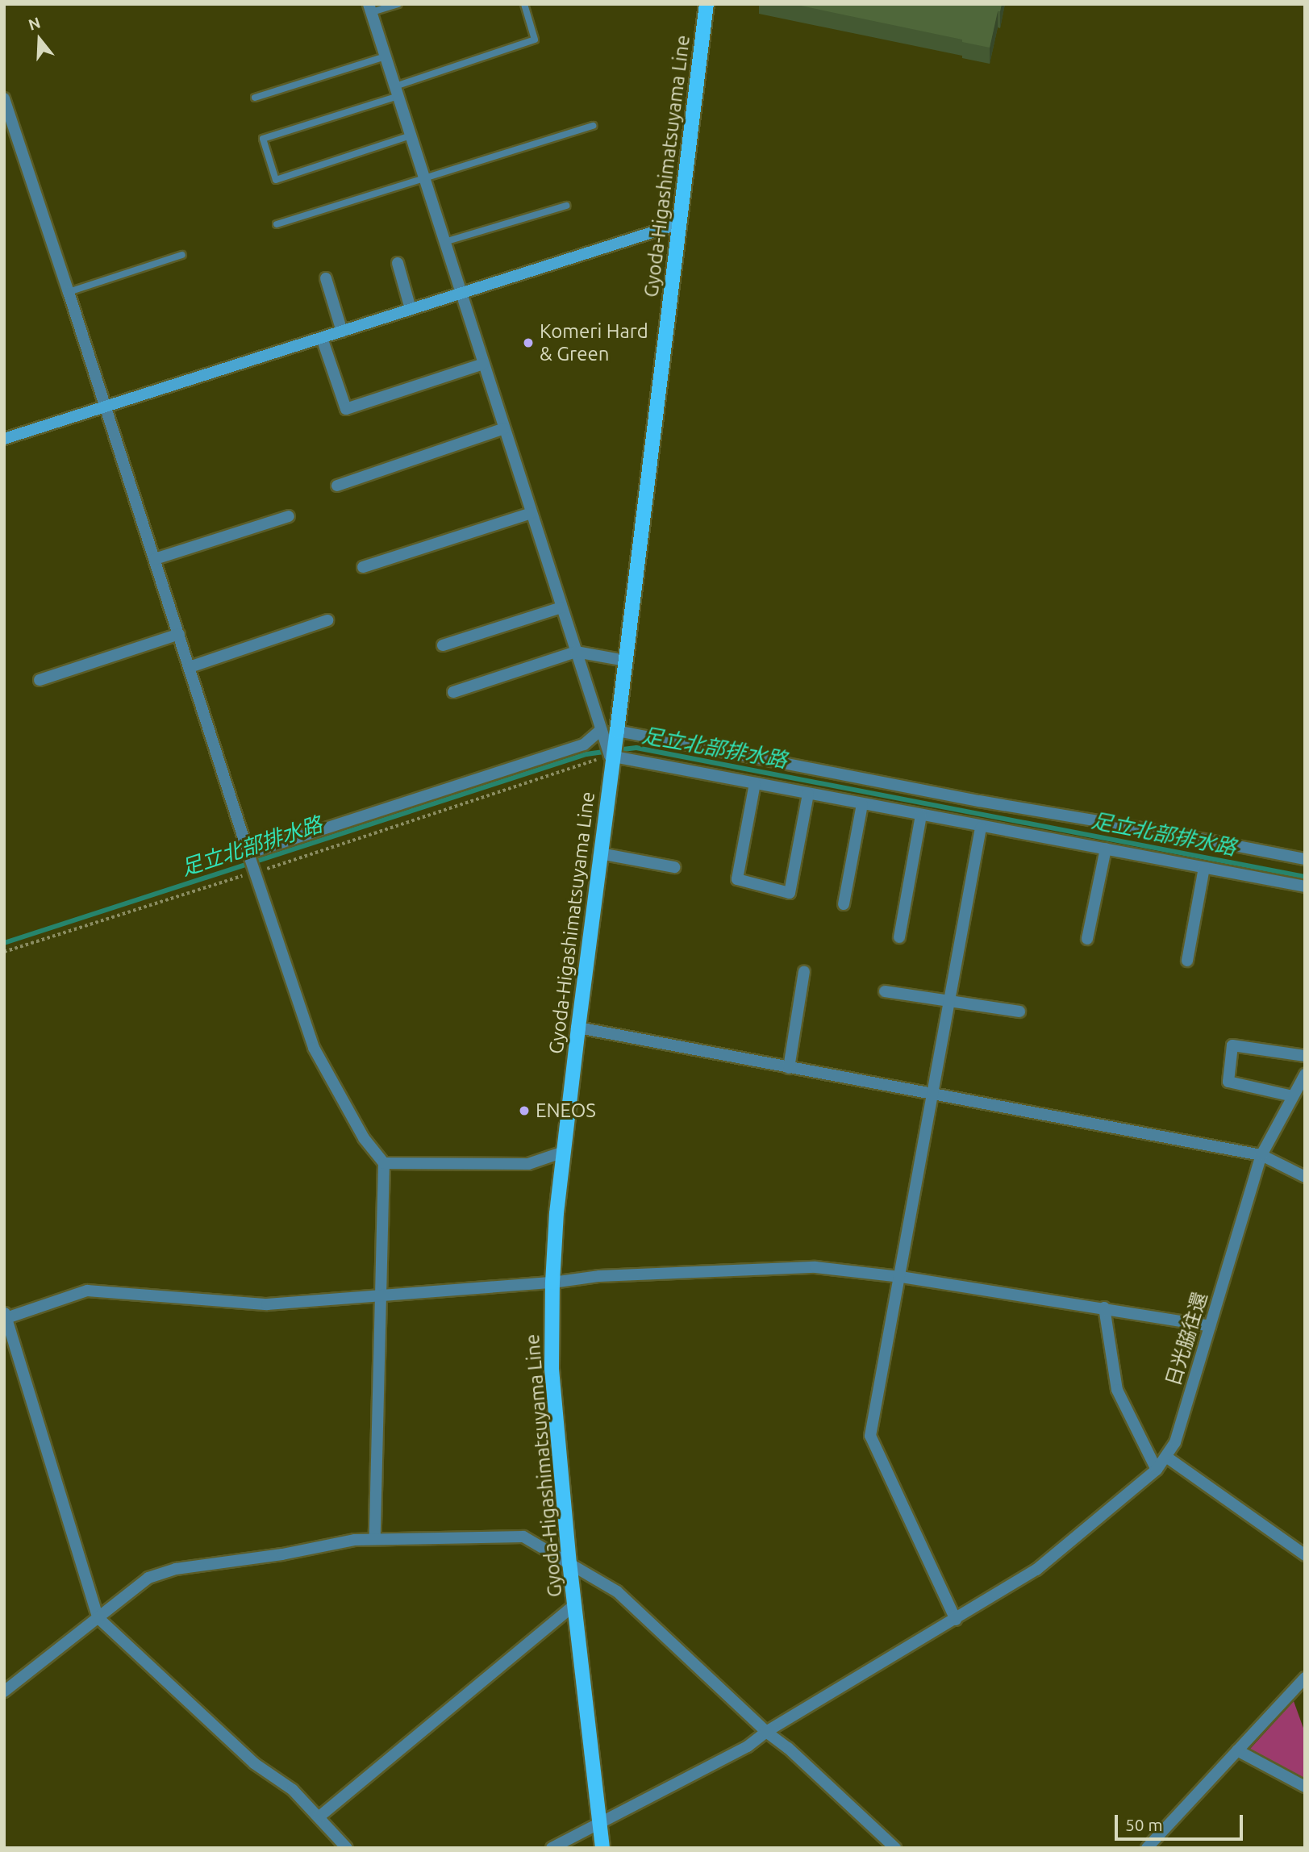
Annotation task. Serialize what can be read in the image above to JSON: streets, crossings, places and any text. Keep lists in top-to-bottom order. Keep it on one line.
{"streets":{"main road":["Gyoda-Higashimatsuyama Line"],"street":["日光脇往還"]},"crossings":[["Gyoda-Higashimatsuyama Line","日光脇往還"]],"water":["足立北部排水路"],"places":["Komeri Hard & Green","ENEOS"],"scale_bar":"50 m","north":"top"}
